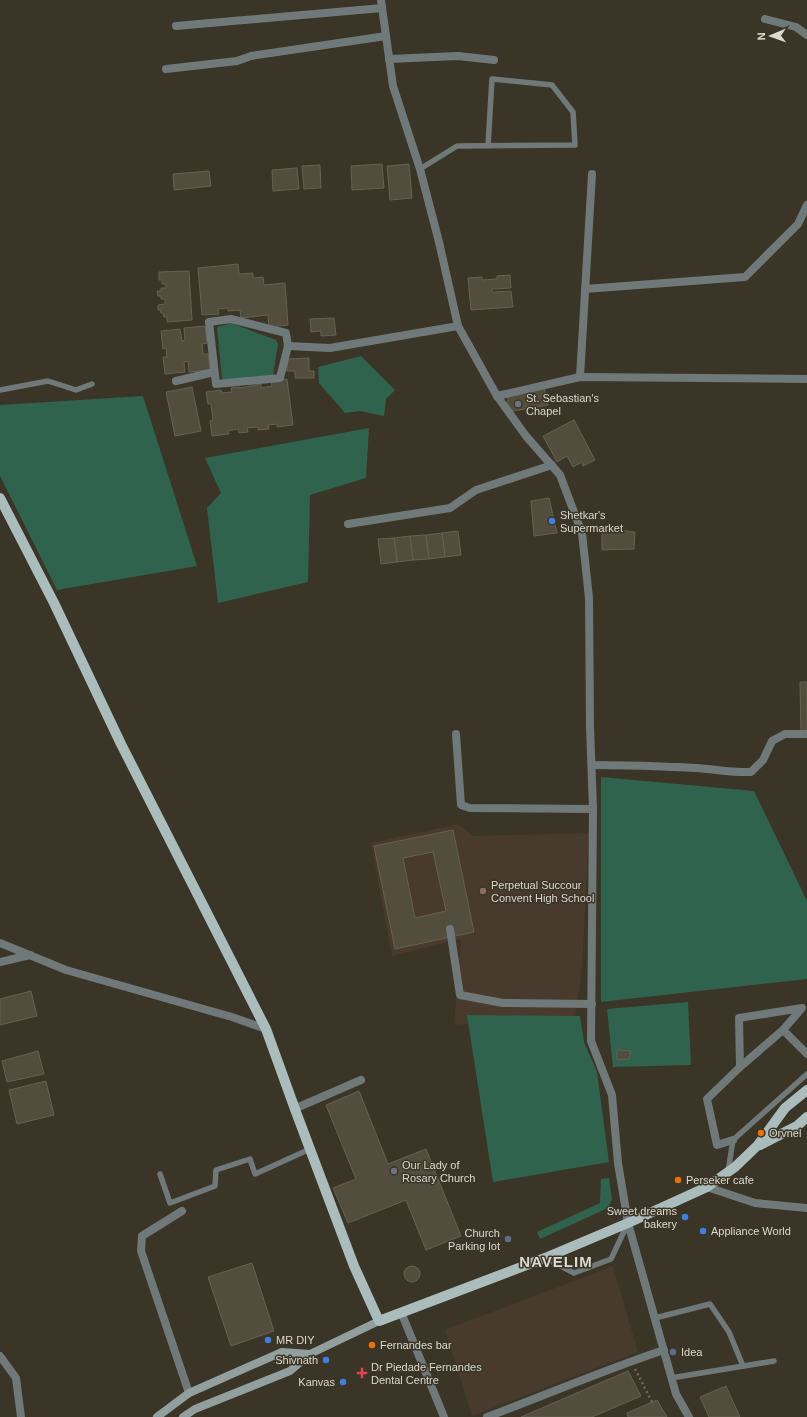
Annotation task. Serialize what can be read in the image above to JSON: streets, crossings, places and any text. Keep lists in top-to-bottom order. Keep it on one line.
{"districts":["NAVELIM"],"places":{"other":["St. Sebastian's Chapel","Shetkar's Supermarket","Perpetual Succour Convent High School","Orvnel","Our Lady of Rosary Church","Perseker cafe","Sweet dreams bakery","Appliance World","Church Parking lot","MR DIY","Fernandes bar","Idea","Shivnath","Kanvas"],"health":["Dr Piedade Fernandes Dental Centre"]},"north":"left"}
